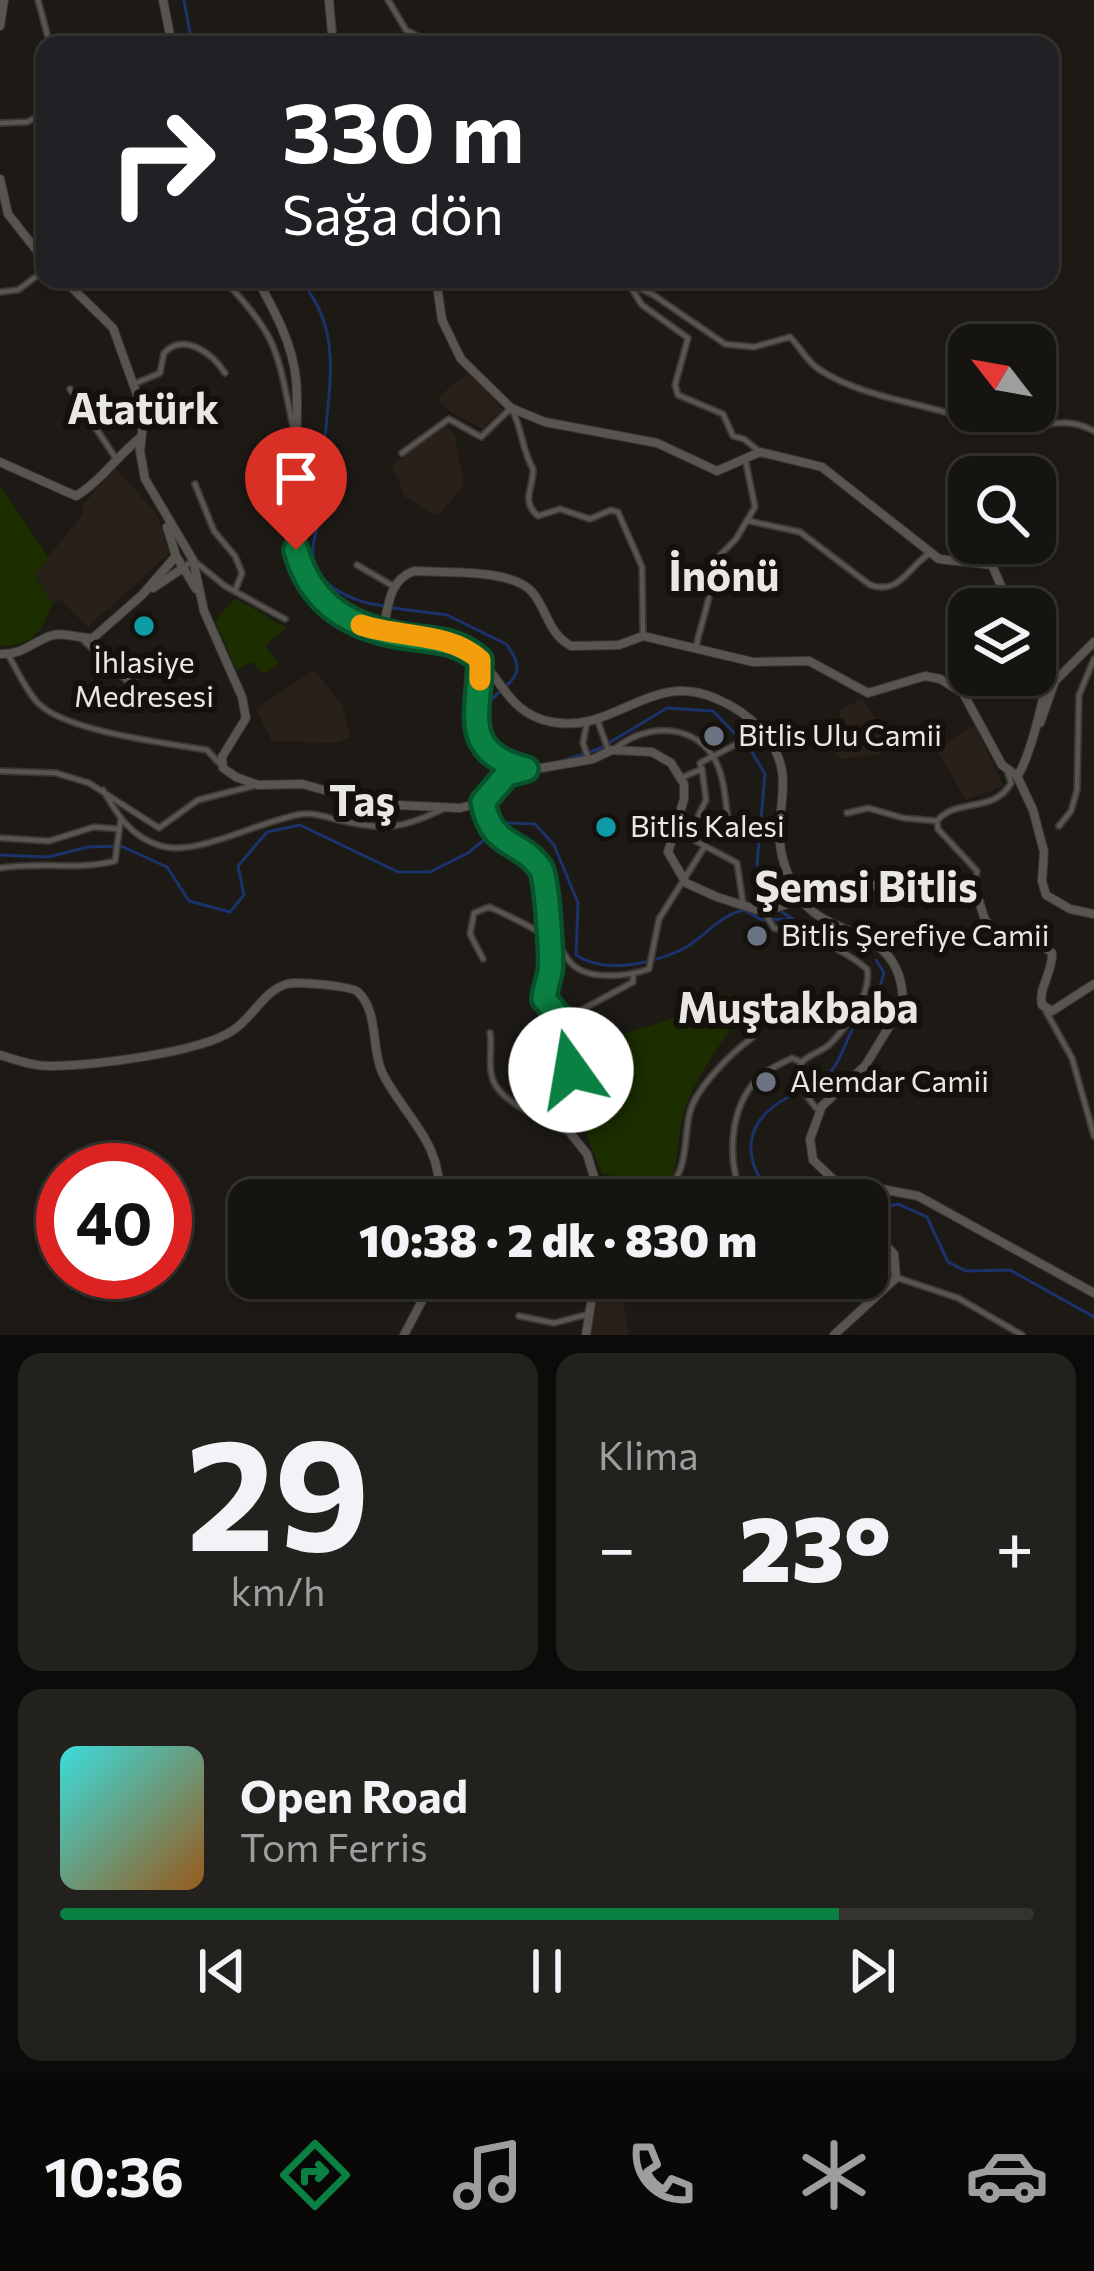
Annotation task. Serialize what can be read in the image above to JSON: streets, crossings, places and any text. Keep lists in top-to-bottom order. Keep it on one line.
{"districts":["Atatürk","İnönü","Taş","Şemsi Bitlis","Muştakbaba"],"places":["İhlasiye Medresesi","Bitlis Ulu Camii","Bitlis Kalesi","Bitlis Şerefiye Camii","Alemdar Camii"],"north":"top left","page":{"turn":["330 m","Sağa dön"],"limit":"40","trip":"10:38 · 2 dk · 830 m","tile":[["29","km/h"],"Klima"],"heat":["−","23°","+"],"song":["Open Road","Tom Ferris"],"tabs":"10:36"}}
